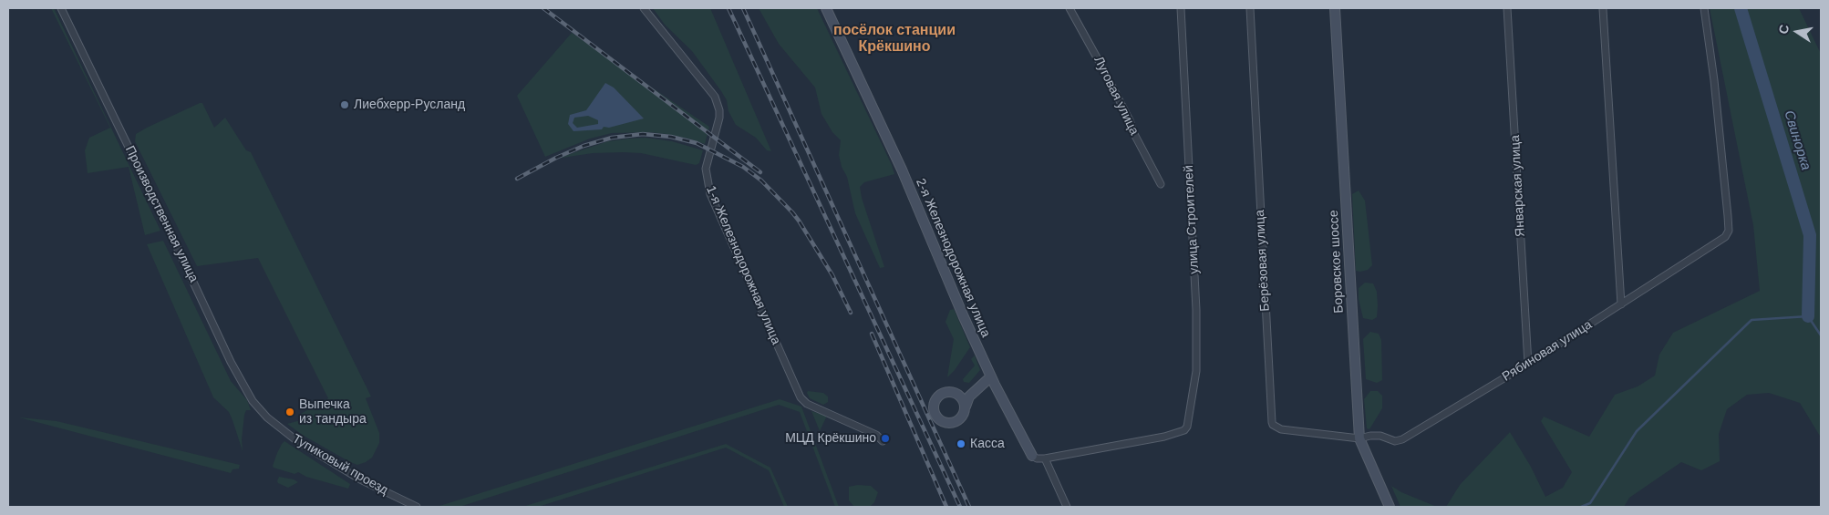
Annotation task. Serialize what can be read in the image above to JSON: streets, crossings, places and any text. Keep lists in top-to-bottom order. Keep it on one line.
{"streets":{"street":["Луговая улица","Январская улица","Производственная улица","улица Строителей","2-я Железнодорожная улица","Берёзовая улица","Боровское шоссе","1-я Железнодорожная улица","Рябиновая улица","Тупиковый проезд"]},"crossings":[["Январская улица","Рябиновая улица"],["Производственная улица","Тупиковый проезд"],["улица Строителей","2-я Железнодорожная улица"],["Берёзовая улица","Боровское шоссе"],["Берёзовая улица","Рябиновая улица"],["Боровское шоссе","Рябиновая улица"]],"districts":["посёлок станции Крёкшино"],"water":["Свинорка"],"places":["Лиебхерр-Русланд","Выпечка из тандыра","МЦД Крёкшино","Касса"],"north":"left"}
